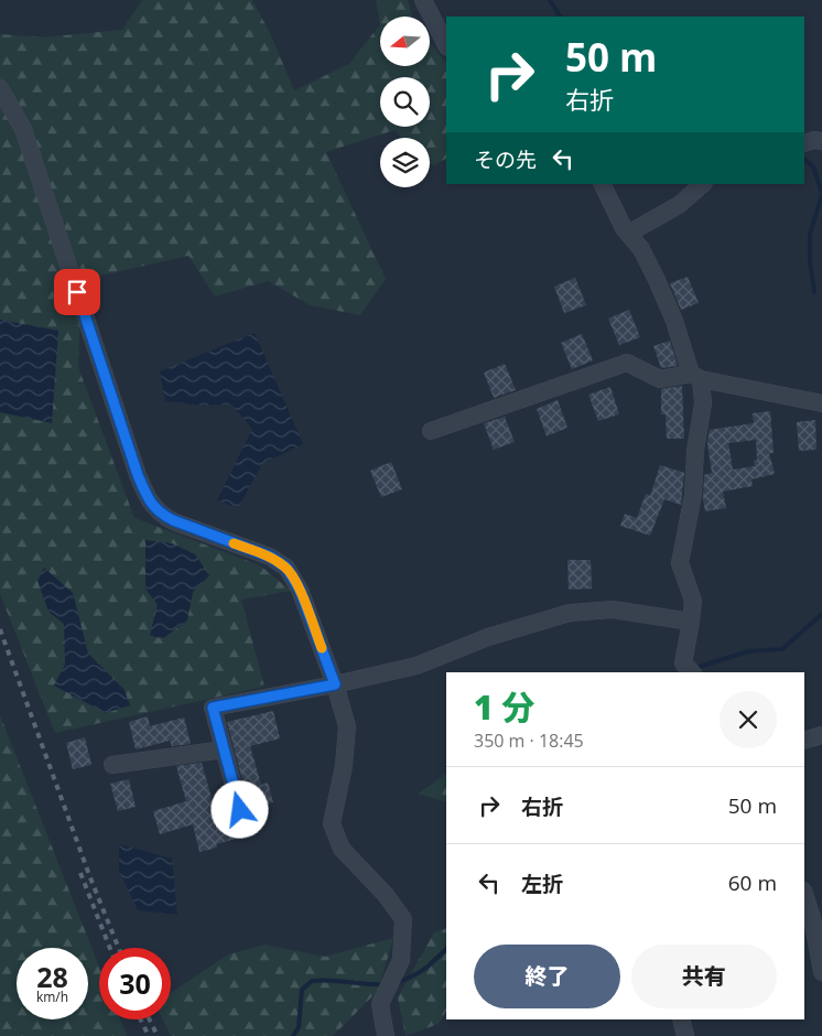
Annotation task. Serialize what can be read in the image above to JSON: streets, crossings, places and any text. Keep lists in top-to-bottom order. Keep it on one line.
{"north":"left","page":{"turn":["50 m","右折"],"then":"その先","heading":["1 分","350 m · 18:45"],"list":[{"name":"右折","value":"50 m"},{"name":"左折","value":"60 m"}],"buttons":["終了","共有"],"speed":"28 km/h","limit":"30"}}
